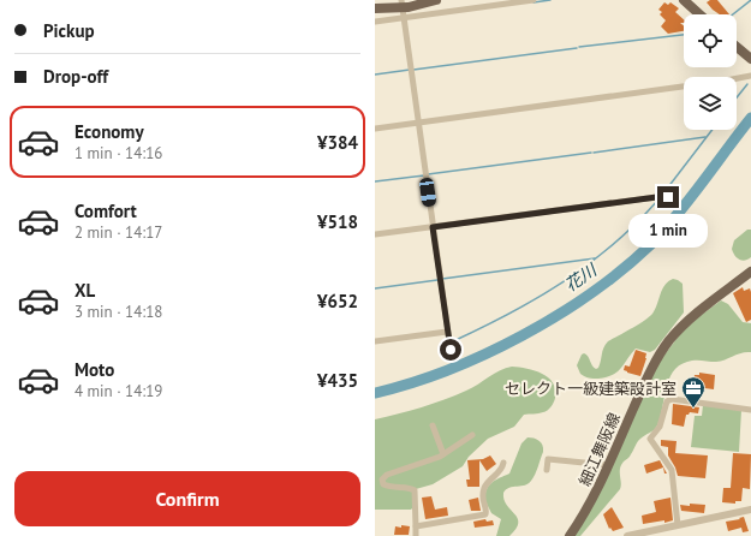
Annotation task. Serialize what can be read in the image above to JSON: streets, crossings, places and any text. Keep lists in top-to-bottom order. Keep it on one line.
{"streets":{"main road":["細江舞阪線"]},"water":["花川"],"places":{"office":["セレクト一級建築設計室"]},"page":{"banner":["Pickup","Drop-off"],"list":[{"name":"Economy","note":"1 min · 14:16","value":"¥384"},{"name":"Comfort","note":"2 min · 14:17","value":"¥518"},{"name":"XL","note":"3 min · 14:18","value":"¥652"},{"name":"Moto","note":"4 min · 14:19","value":"¥435"}],"bubble":"1 min","buttons":"Confirm"}}
